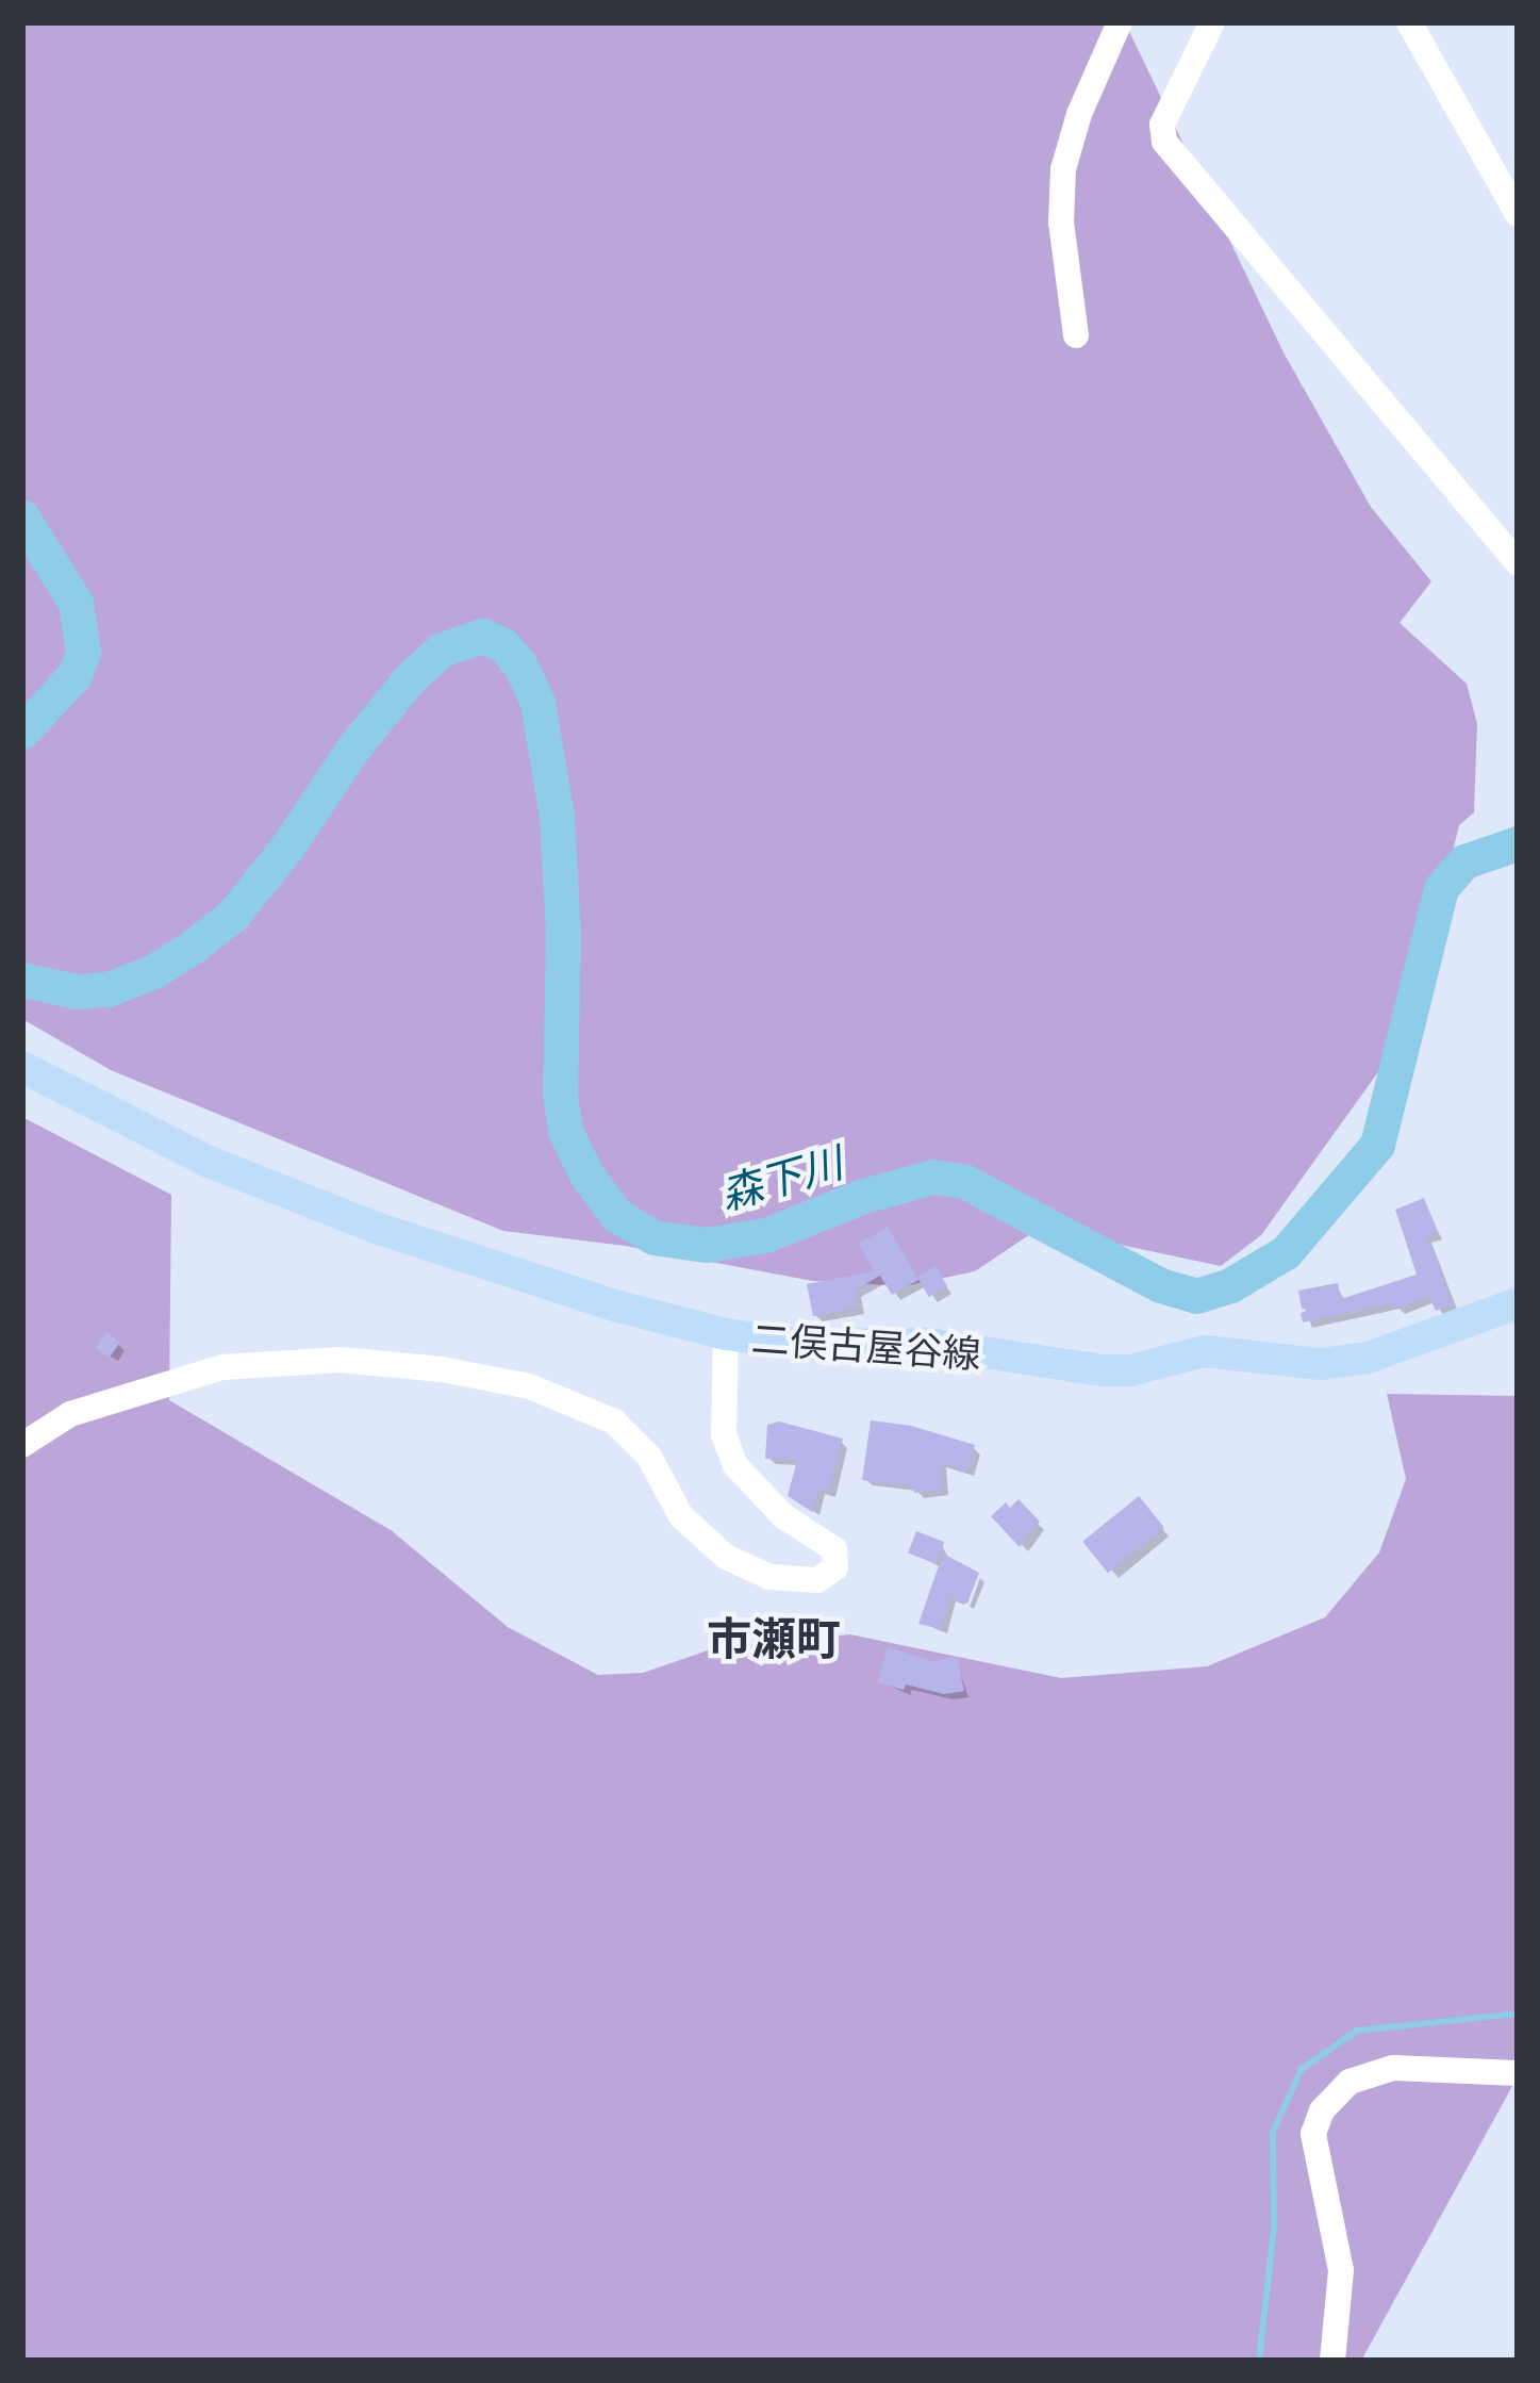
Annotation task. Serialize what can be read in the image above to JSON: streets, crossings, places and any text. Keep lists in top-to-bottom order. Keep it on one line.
{"streets":{"main road":["二俣古屋谷線"]},"districts":["市瀬町"],"water":["森下川"]}
